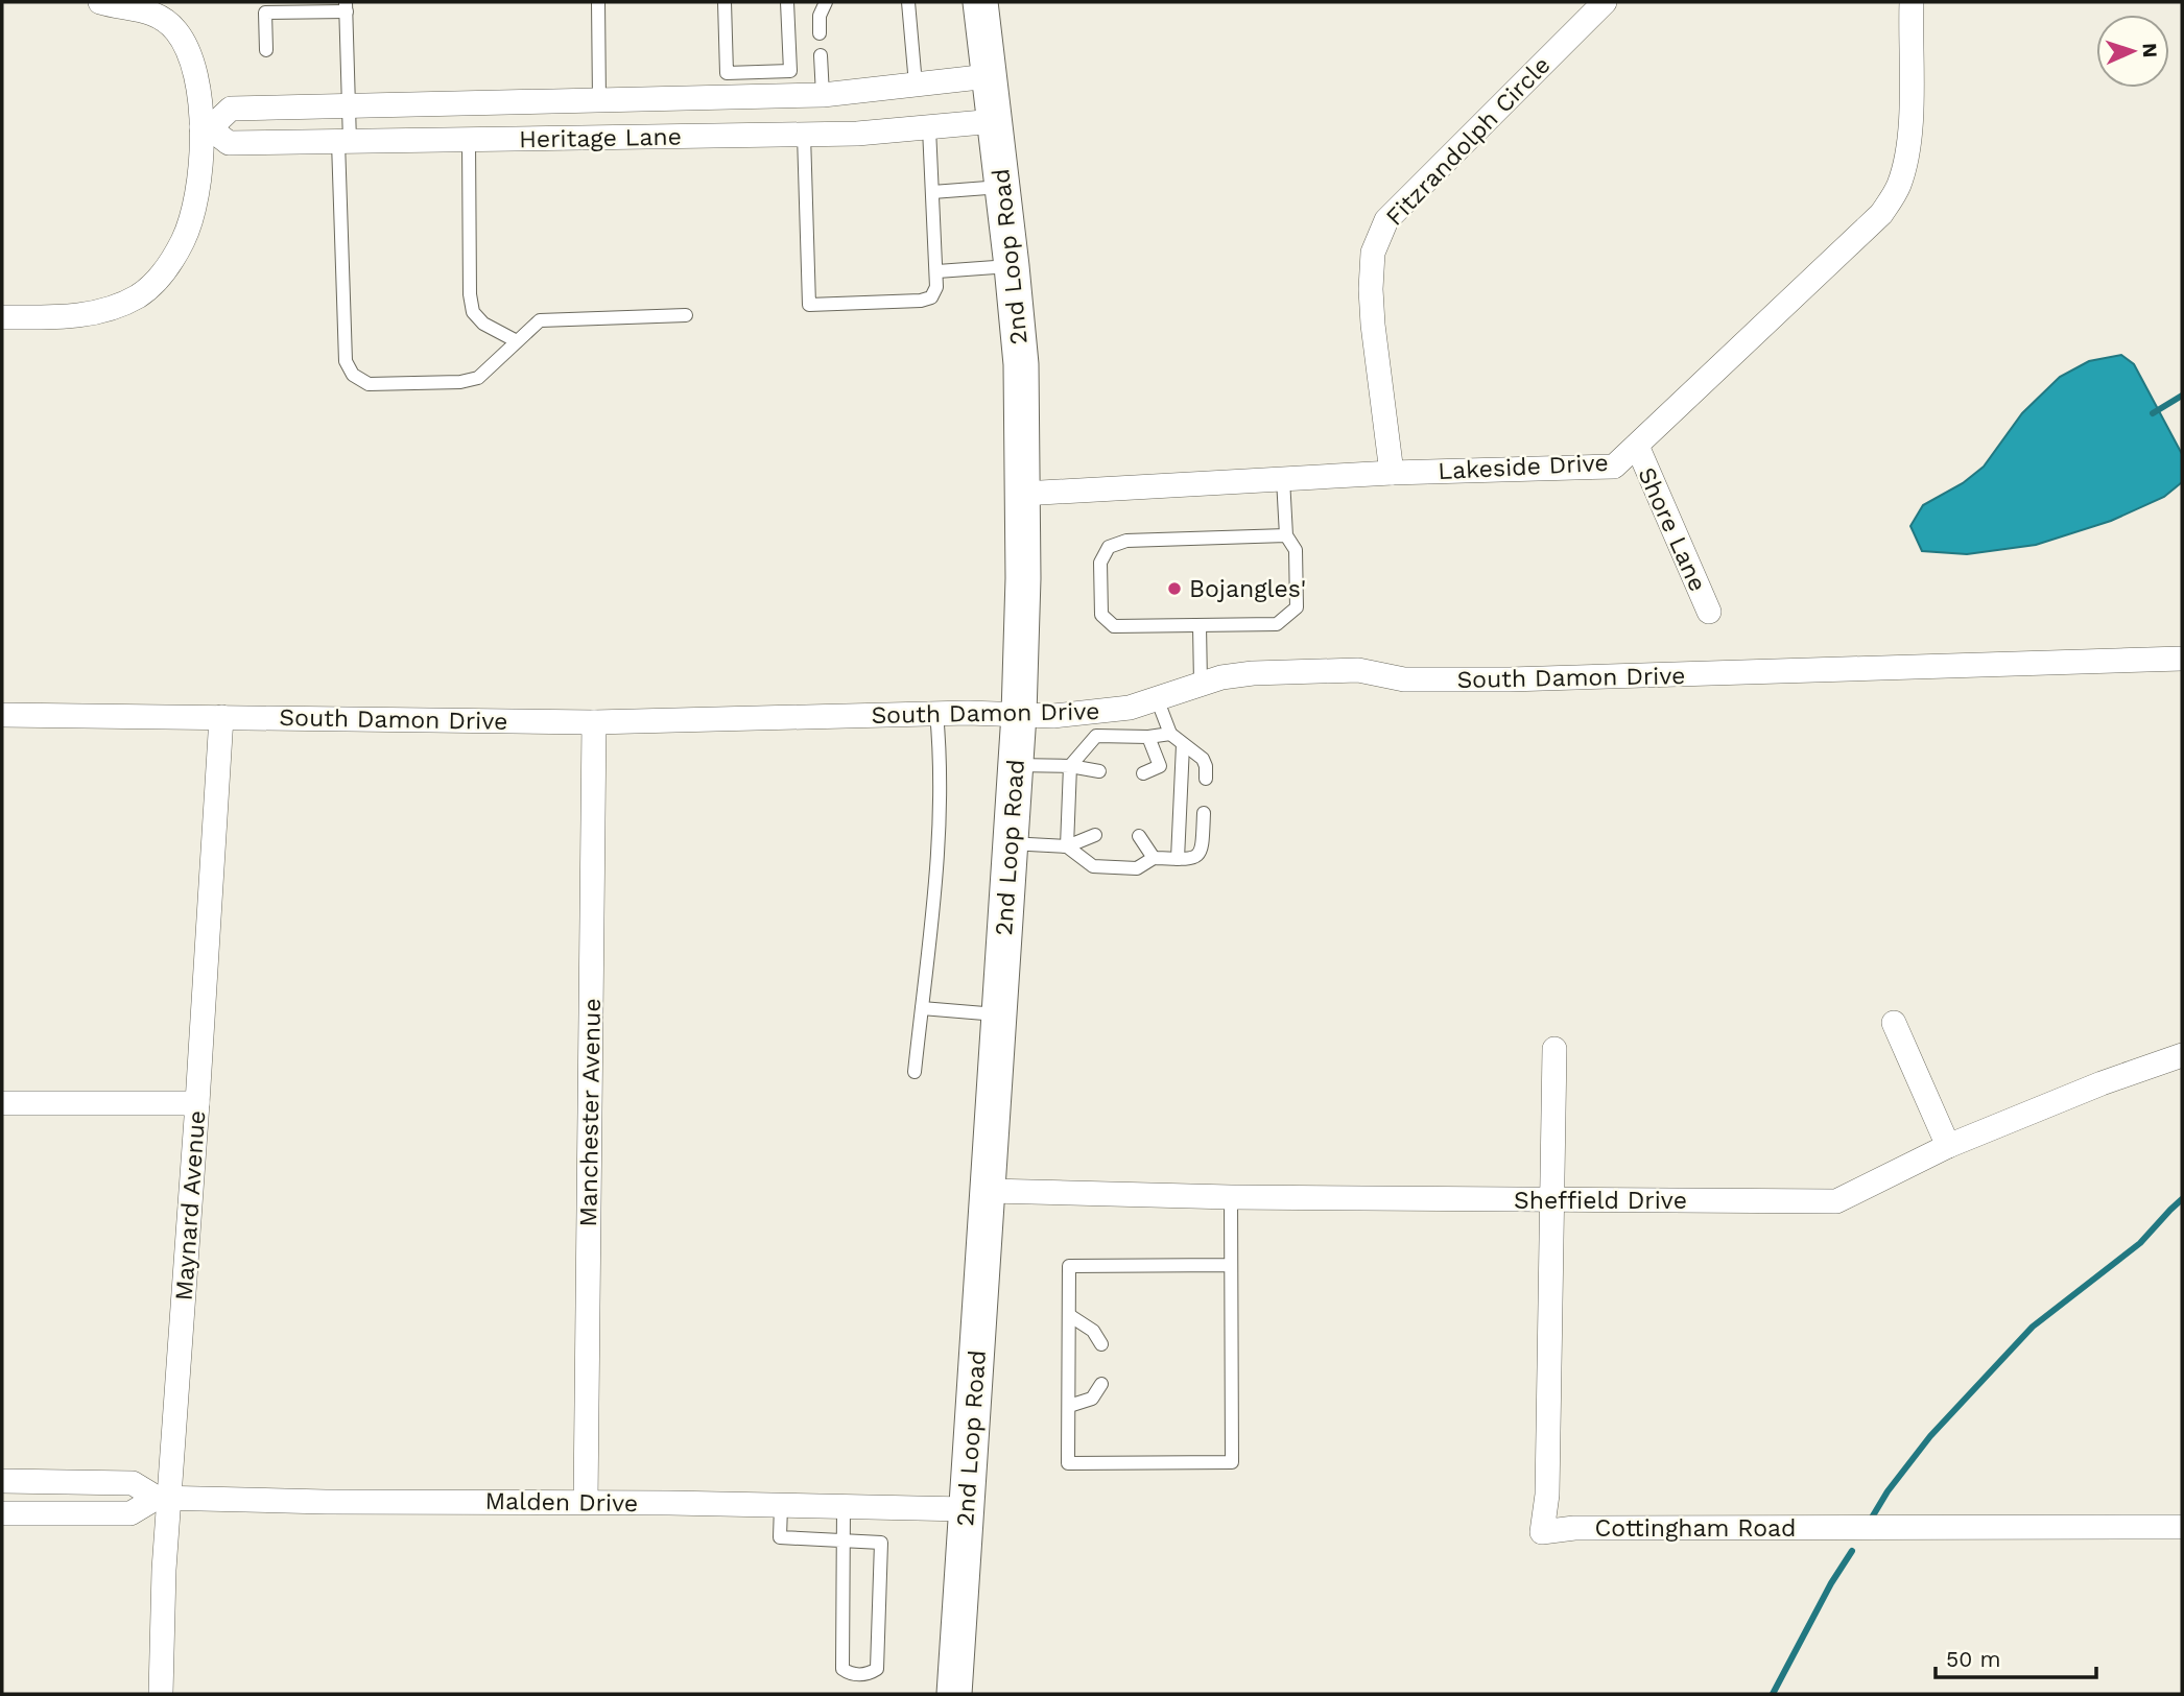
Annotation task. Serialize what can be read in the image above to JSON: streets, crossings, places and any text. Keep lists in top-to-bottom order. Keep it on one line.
{"streets":{"main road":["2nd Loop Road"],"street":["Heritage Lane","Fitzrandolph Circle","Lakeside Drive","Shore Lane","South Damon Drive","Manchester Avenue","Sheffield Drive","Maynard Avenue","Malden Drive","Cottingham Road"]},"crossings":[["Heritage Lane","2nd Loop Road"],["Fitzrandolph Circle","Lakeside Drive"],["2nd Loop Road","Lakeside Drive"],["2nd Loop Road","South Damon Drive"],["2nd Loop Road","Sheffield Drive"],["2nd Loop Road","Malden Drive"],["Lakeside Drive","Shore Lane"],["South Damon Drive","Manchester Avenue"],["South Damon Drive","Maynard Avenue"],["Manchester Avenue","Malden Drive"],["Sheffield Drive","Cottingham Road"],["Maynard Avenue","Malden Drive"]],"places":["Bojangles'"],"scale_bar":"50 m","north":"right"}
